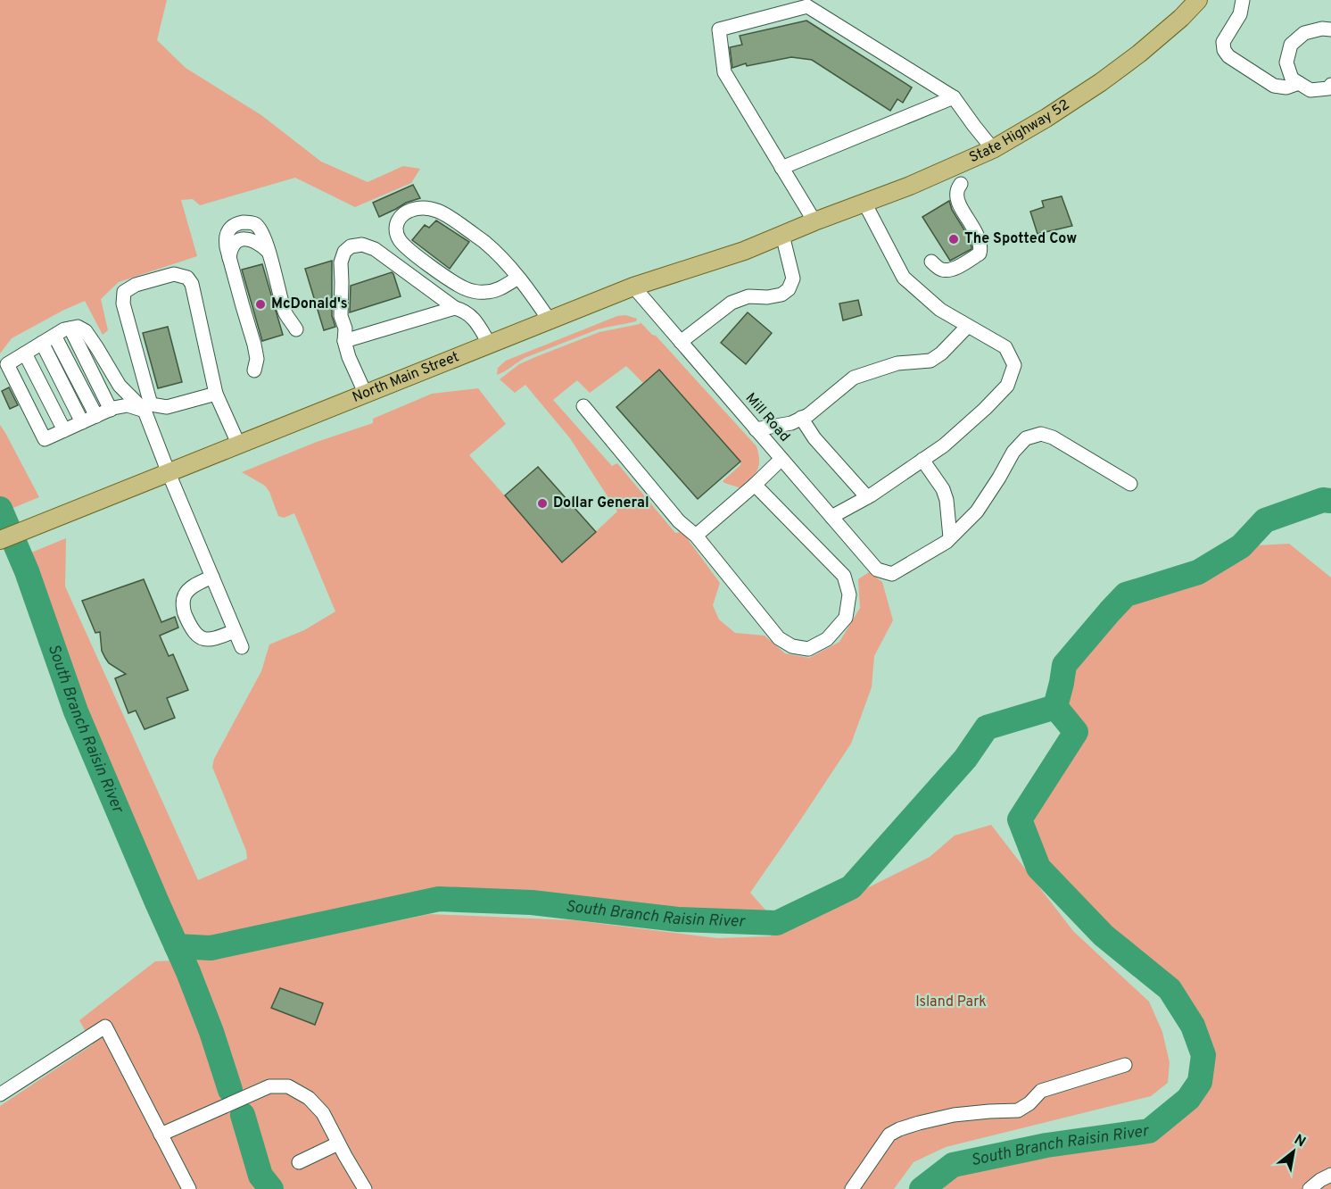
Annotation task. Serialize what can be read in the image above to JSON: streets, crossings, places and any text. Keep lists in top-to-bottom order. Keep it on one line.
{"streets":{"main road":["State Highway 52","North Main Street"],"street":["Mill Road"]},"crossings":[["State Highway 52","North Main Street"],["North Main Street","Mill Road"]],"water":["South Branch Raisin River"],"parks":["Island Park"],"places":["The Spotted Cow","McDonald's","Dollar General"],"north":"top right"}
